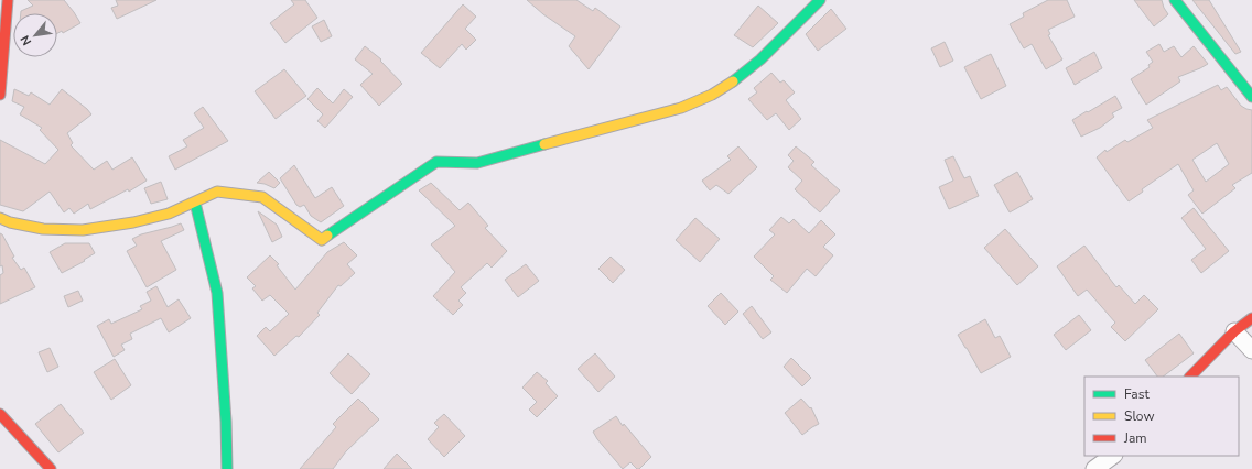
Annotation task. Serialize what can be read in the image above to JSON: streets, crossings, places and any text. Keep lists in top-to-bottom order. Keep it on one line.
{"legend":["Fast","Slow","Jam"],"north":"bottom left"}
